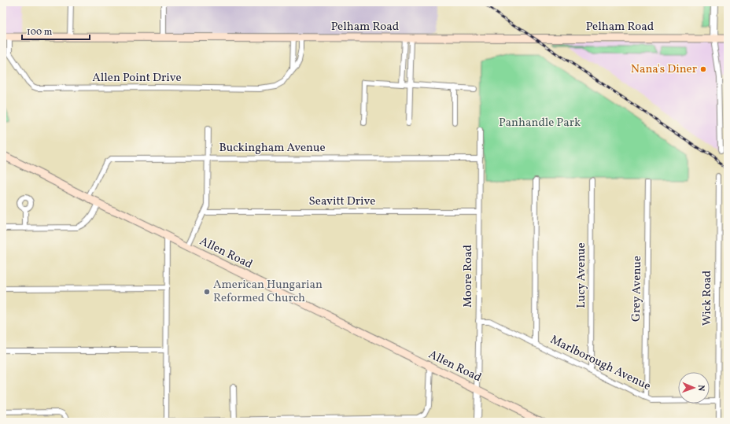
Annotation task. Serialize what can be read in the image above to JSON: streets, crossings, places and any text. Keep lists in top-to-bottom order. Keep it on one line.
{"streets":{"main road":["Pelham Road","Allen Road"],"street":["Allen Point Drive","Buckingham Avenue","Seavitt Drive","Lucy Avenue","Moore Road","Grey Avenue","Wick Road","Marlborough Avenue"]},"crossings":[["Pelham Road","Allen Point Drive"],["Buckingham Avenue","Allen Road"],["Buckingham Avenue","Moore Road"],["Seavitt Drive","Moore Road"],["Allen Road","Moore Road"],["Lucy Avenue","Marlborough Avenue"],["Moore Road","Marlborough Avenue"],["Grey Avenue","Marlborough Avenue"],["Wick Road","Marlborough Avenue"]],"parks":["Panhandle Park"],"places":["Nana's Diner","American Hungarian Reformed Church"],"scale_bar":"100 m","north":"right"}
